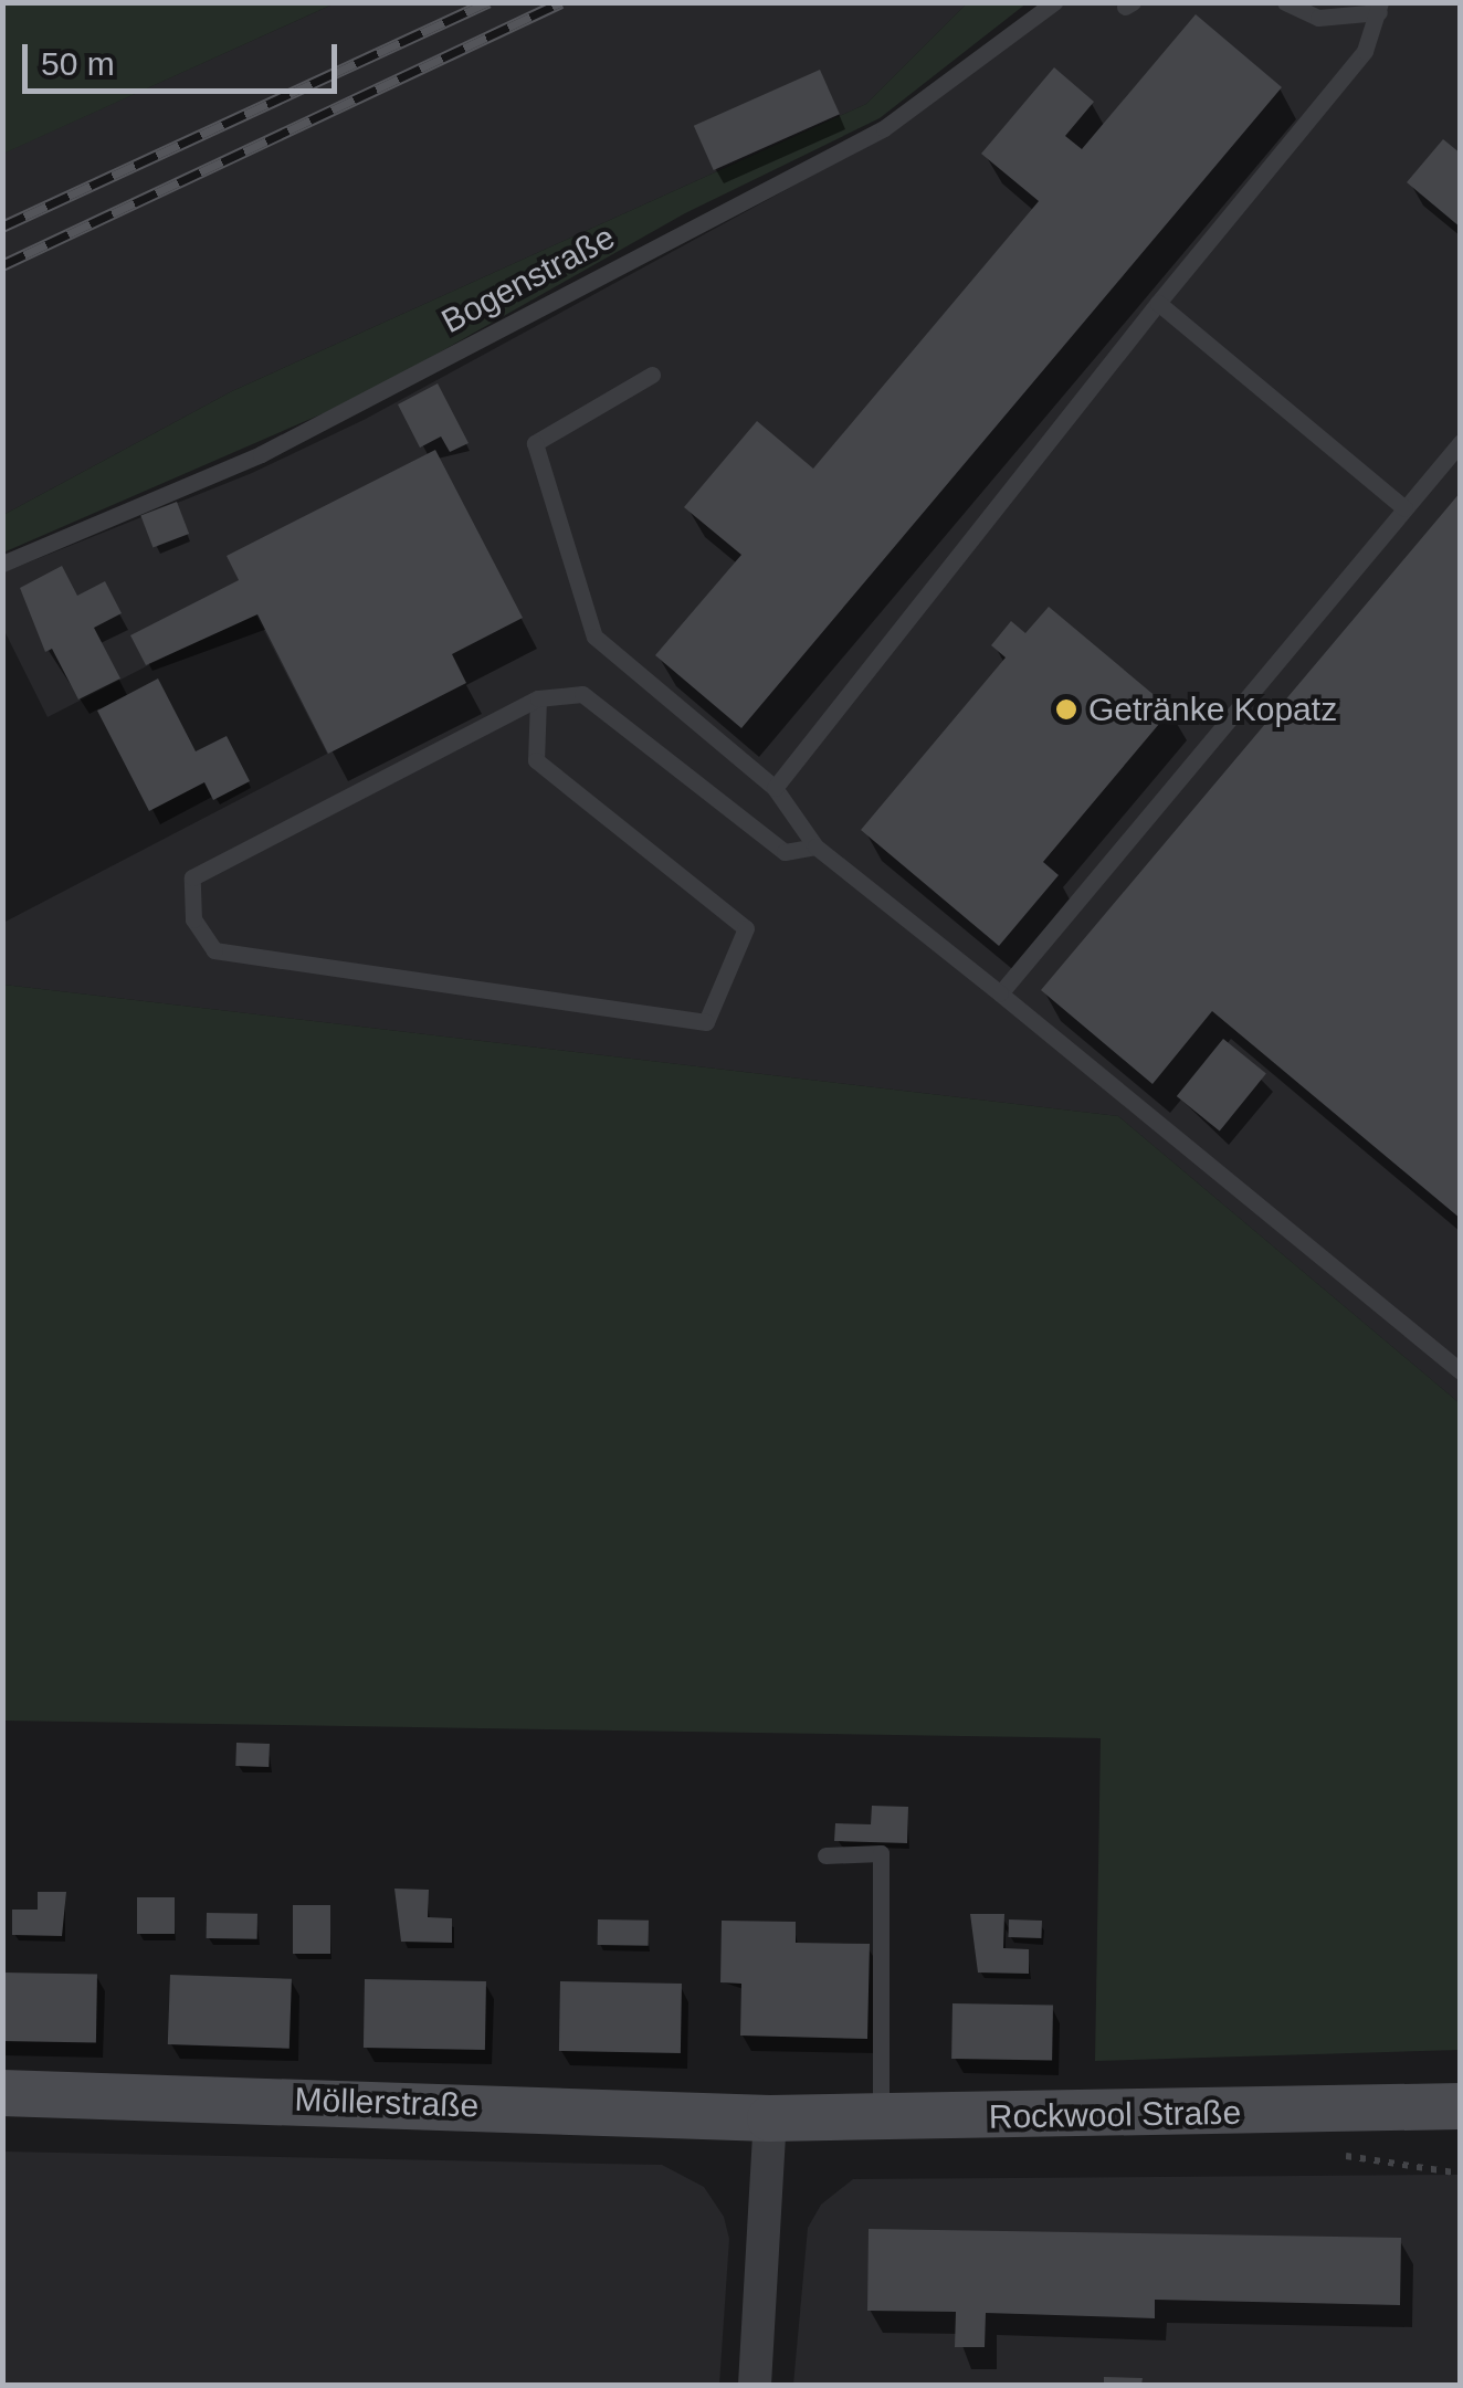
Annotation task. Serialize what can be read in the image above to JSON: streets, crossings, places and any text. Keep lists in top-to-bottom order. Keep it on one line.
{"streets":{"street":["Möllerstraße","Rockwool Straße"],"lane":["Bogenstraße"]},"crossings":[["Möllerstraße","Rockwool Straße"]],"places":["Getränke Kopatz"],"scale_bar":"50 m"}
